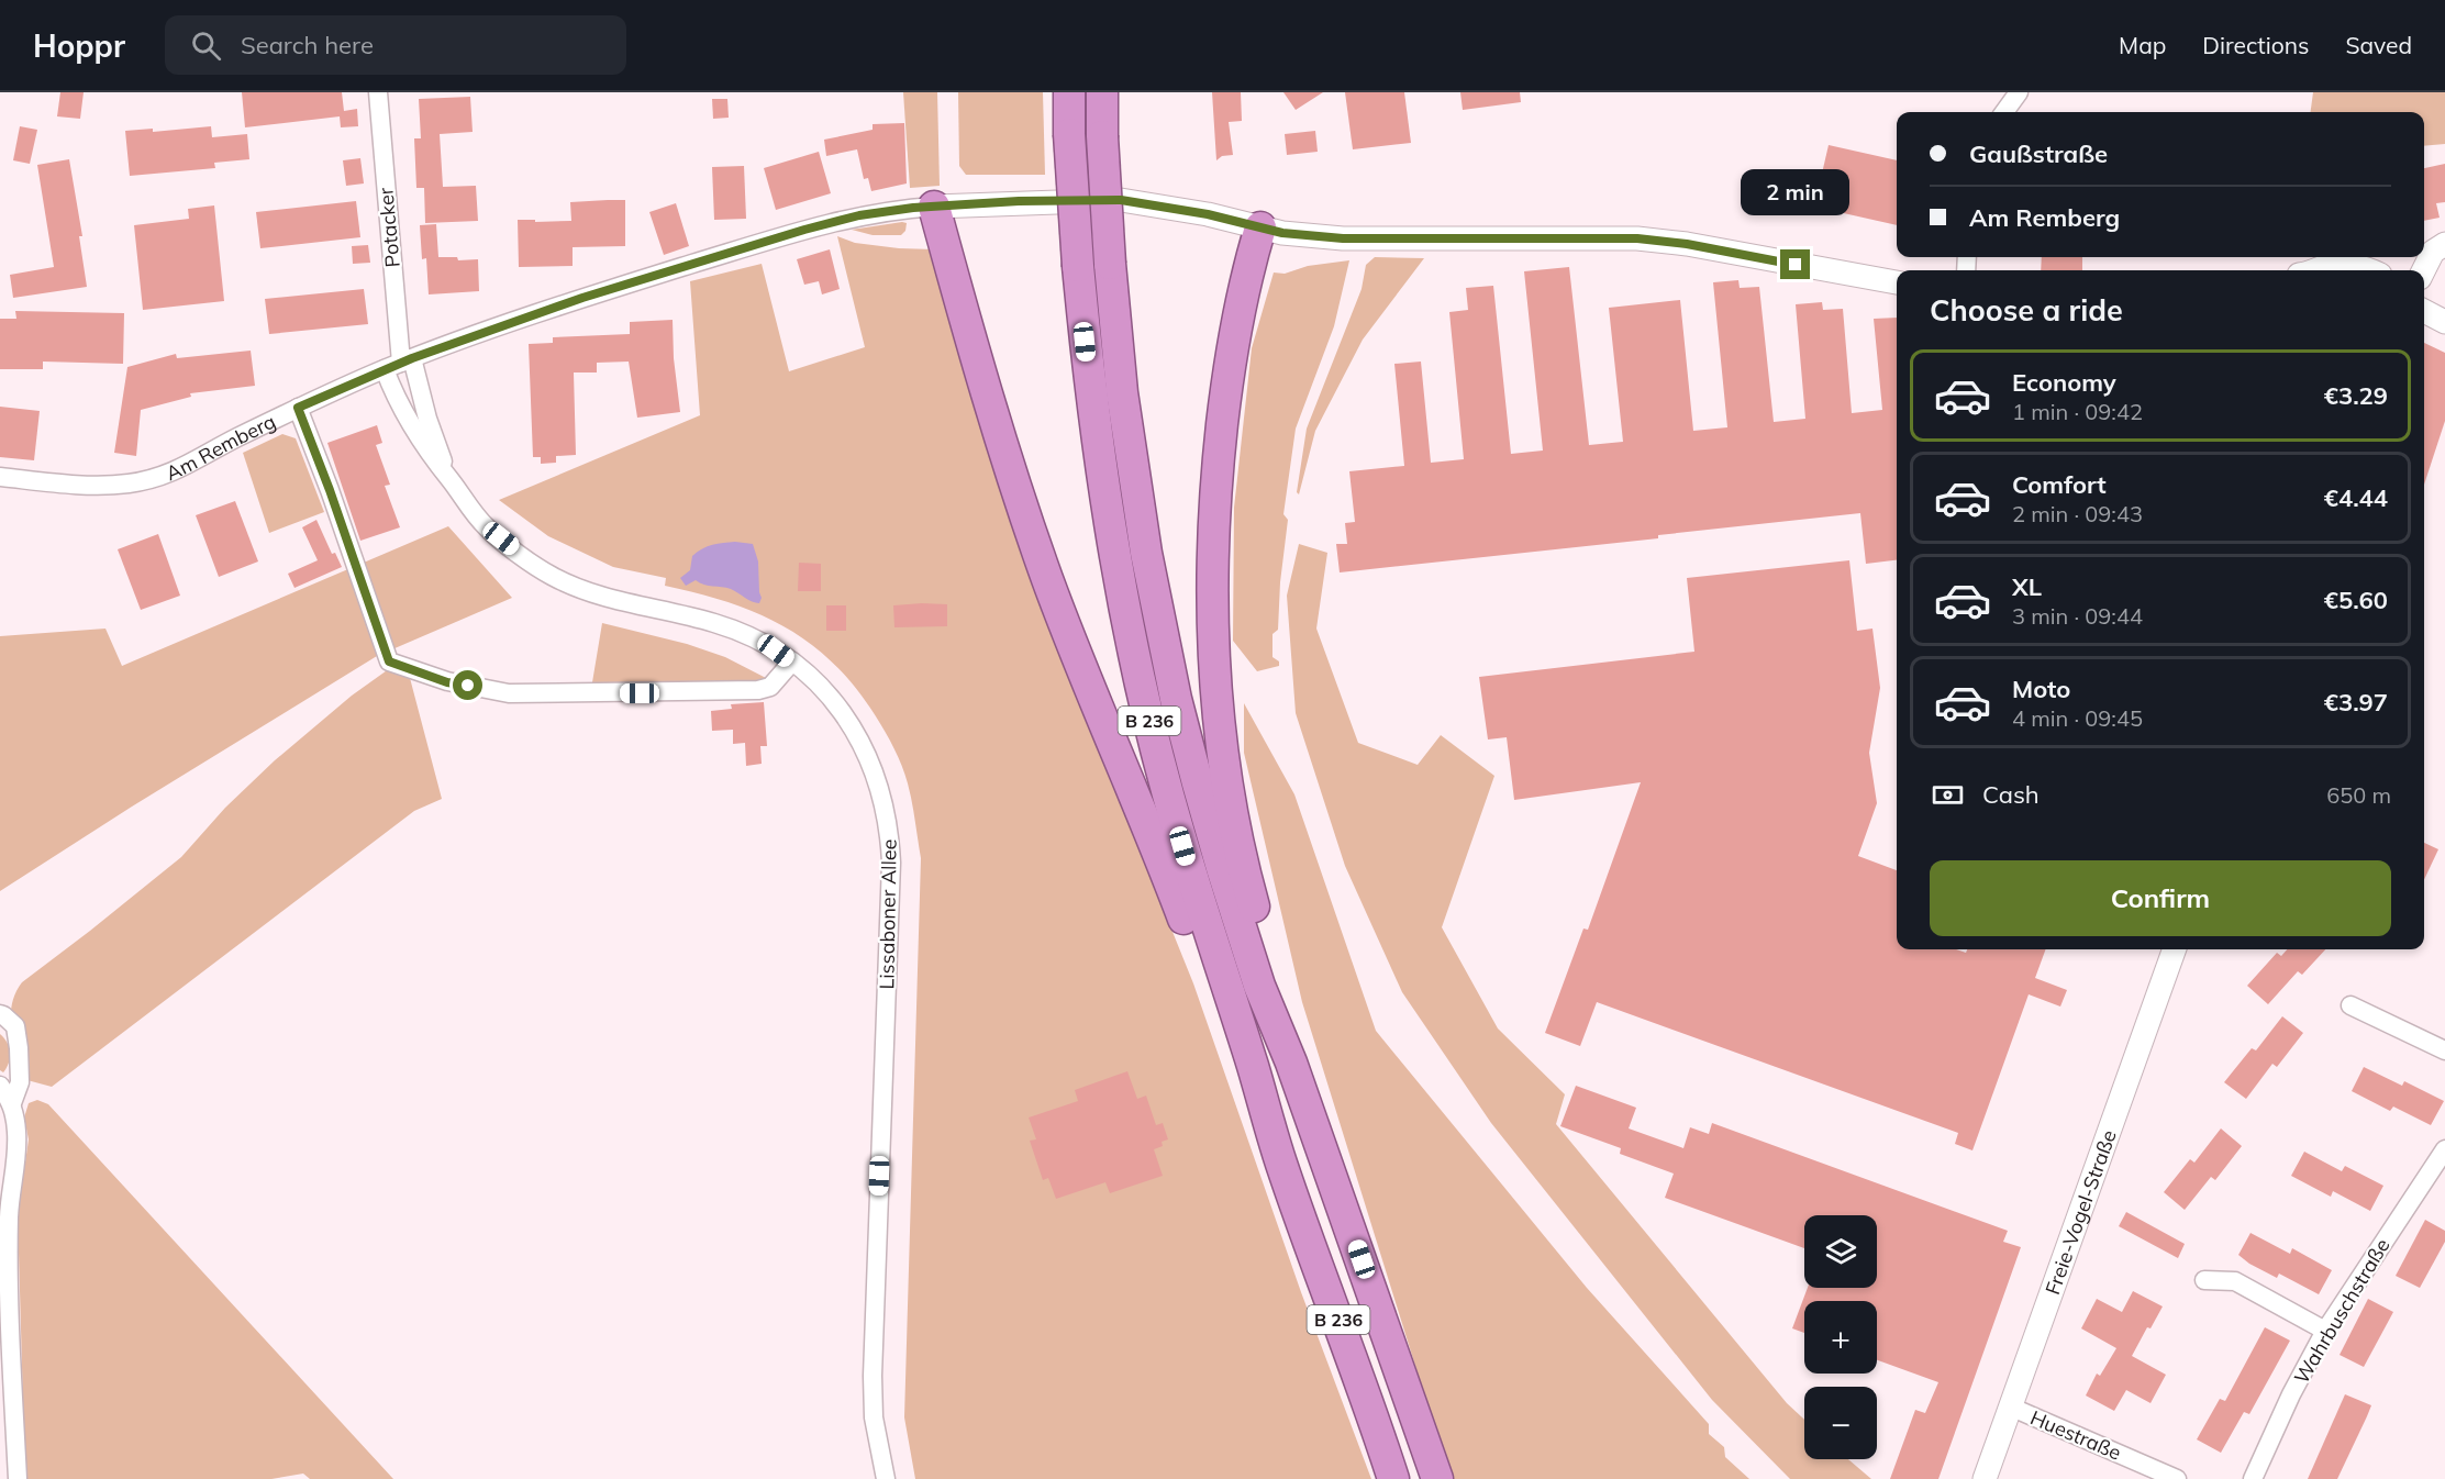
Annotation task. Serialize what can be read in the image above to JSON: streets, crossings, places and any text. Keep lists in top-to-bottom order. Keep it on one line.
{"streets":{"highway":["B 236"],"street":["Potacker","Am Remberg","Lissaboner Allee","Freie-Vogel-Straße","Wahrbuschstraße","Huestraße"]},"crossings":[["Potacker","Am Remberg"],["Potacker","Lissaboner Allee"],["Am Remberg","Lissaboner Allee"],["Freie-Vogel-Straße","Huestraße"]],"page":{"header":"Hoppr","search":"Search here","nav":["Map","Directions","Saved"],"banner":["Gaußstraße","Am Remberg"],"bubble":"2 min","heading":"Choose a ride","list":[{"name":"Economy","note":"1 min · 09:42","value":"€3.29"},{"name":"Comfort","note":"2 min · 09:43","value":"€4.44"},{"name":"XL","note":"3 min · 09:44","value":"€5.60"},{"name":"Moto","note":"4 min · 09:45","value":"€3.97"}],"pay":["Cash","650 m"],"buttons":"Confirm","map_buttons":["+","−"]}}
